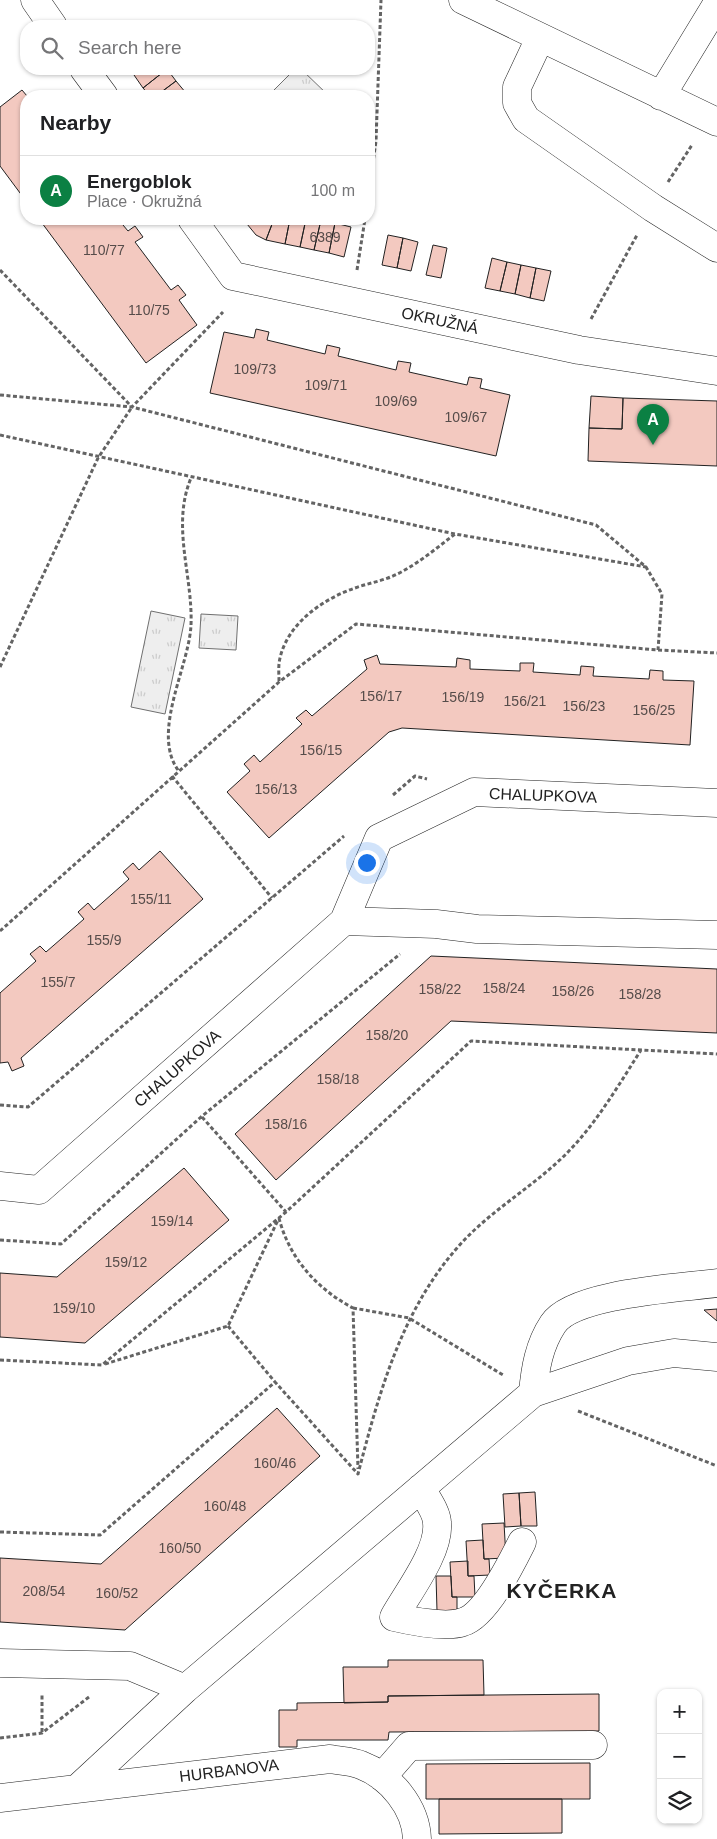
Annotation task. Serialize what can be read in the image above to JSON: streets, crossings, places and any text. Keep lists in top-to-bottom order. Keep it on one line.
{"streets":{"street":["OKRUŽNÁ","CHALUPKOVA","HURBANOVA"]},"districts":["KYČERKA"],"house_numbers":["6389","110/77","110/75","109/73","109/71","109/69","109/67","156/17","156/19","156/21","156/23","156/25","156/15","156/13","155/11","155/9","155/7","158/24","158/22","158/26","158/28","158/20","158/18","158/16","159/14","159/12","159/10","160/46","160/48","160/50","208/54","160/52"],"page":{"search":"Search here","heading":"Nearby","list":[{"mark":"A","name":"Energoblok","note":"Place · Okružná","value":"100 m"}],"pins":"A","map_buttons":["+","−"]}}
